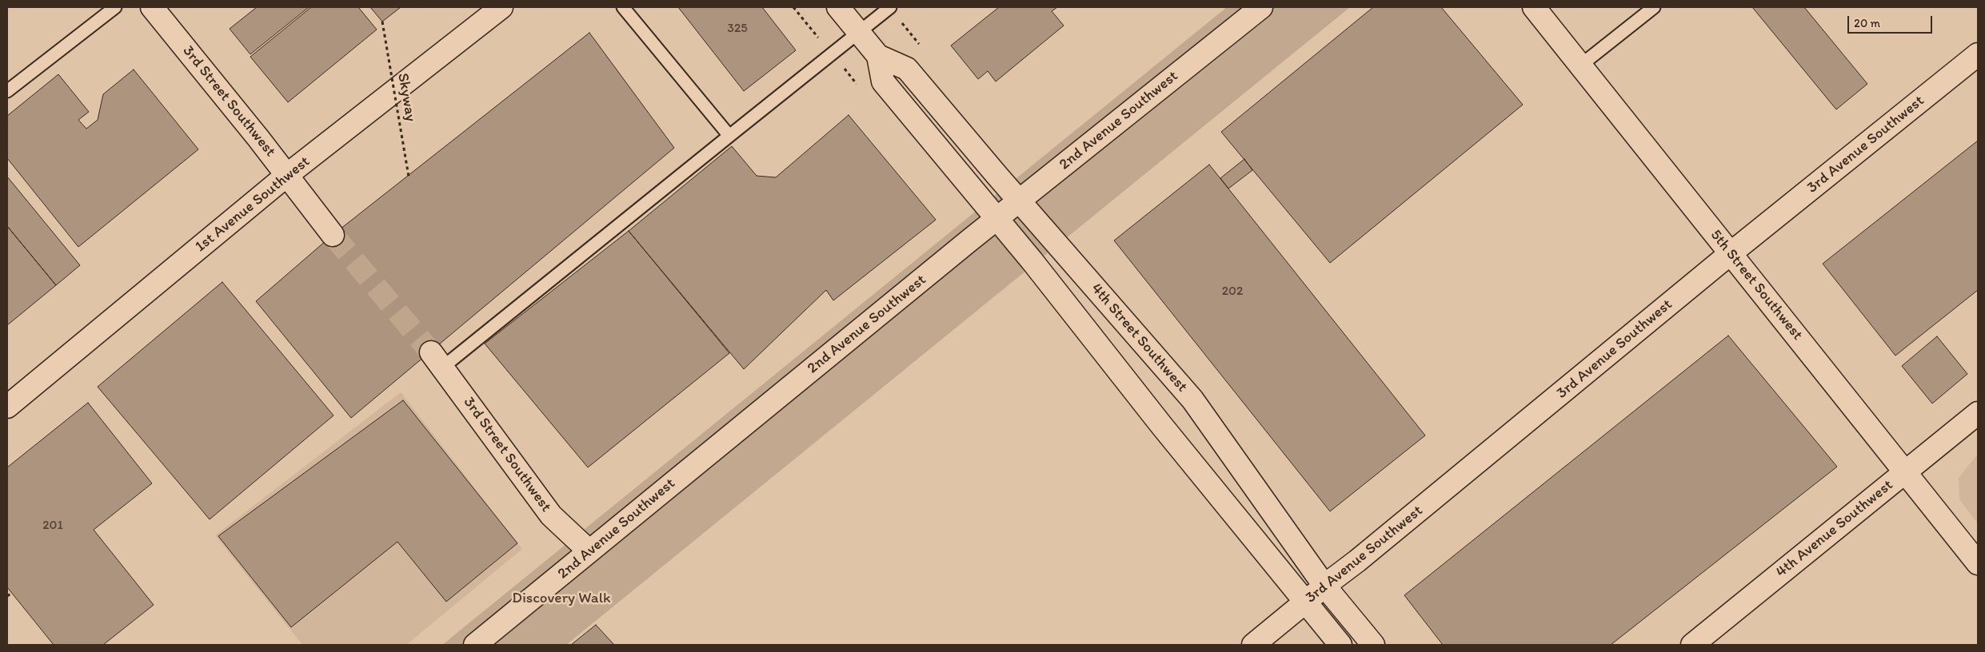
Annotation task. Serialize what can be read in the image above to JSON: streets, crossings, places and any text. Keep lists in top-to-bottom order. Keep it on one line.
{"streets":{"street":["3rd Street Southwest","2nd Avenue Southwest","3rd Avenue Southwest","1st Avenue Southwest","5th Street Southwest","4th Street Southwest","4th Avenue Southwest"],"path":["Skyway"]},"crossings":[["3rd Street Southwest","2nd Avenue Southwest"],["3rd Street Southwest","1st Avenue Southwest"],["2nd Avenue Southwest","4th Street Southwest"],["3rd Avenue Southwest","5th Street Southwest"],["3rd Avenue Southwest","4th Street Southwest"],["5th Street Southwest","4th Avenue Southwest"]],"parks":["Discovery Walk"],"house_numbers":["325","202","201"],"scale_bar":"20 m"}
